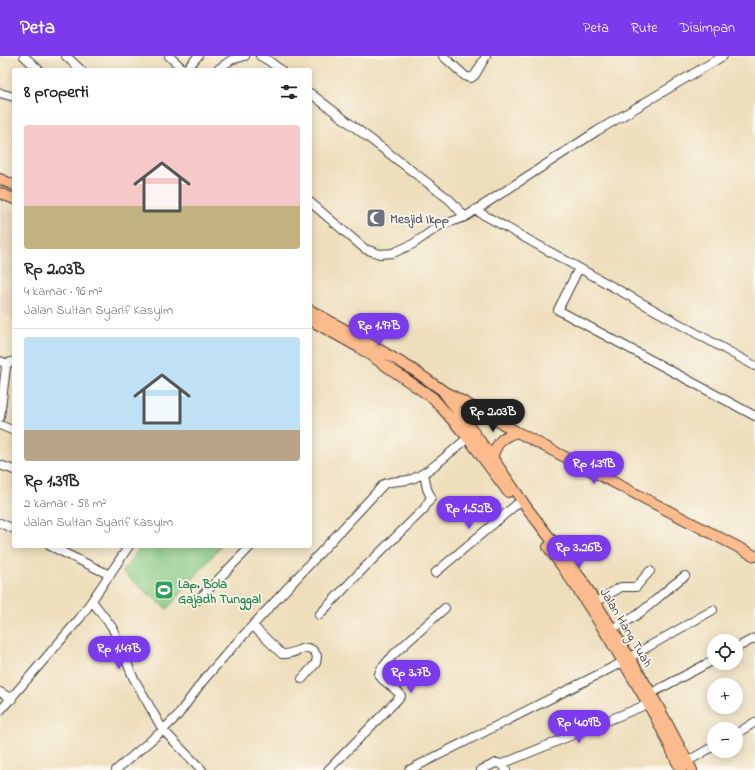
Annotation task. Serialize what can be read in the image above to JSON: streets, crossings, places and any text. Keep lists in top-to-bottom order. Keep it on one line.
{"streets":{"main road":["Jalan Hang Tuah"]},"places":{"mosque":["Mesjid Ikpp"],"sports":["Lap. Bola Gajadh Tunggal"]},"page":{"header":"Peta","nav":["Peta","Rute","Disimpan"],"heading":"8 properti","list":[{"name":"Rp 2.03B","note":"4 kamar · 96 m² · Jalan Sultan Syarif Kasyim"},{"name":"Rp 1.39B","note":"2 kamar · 58 m² · Jalan Sultan Syarif Kasyim"}],"price":["Rp 1.97B","Rp 2.03B","Rp 1.39B","Rp 1.52B","Rp 3.26B","Rp 1.47B","Rp 3.7B","Rp 4.09B"],"map_buttons":["+","−"]}}
